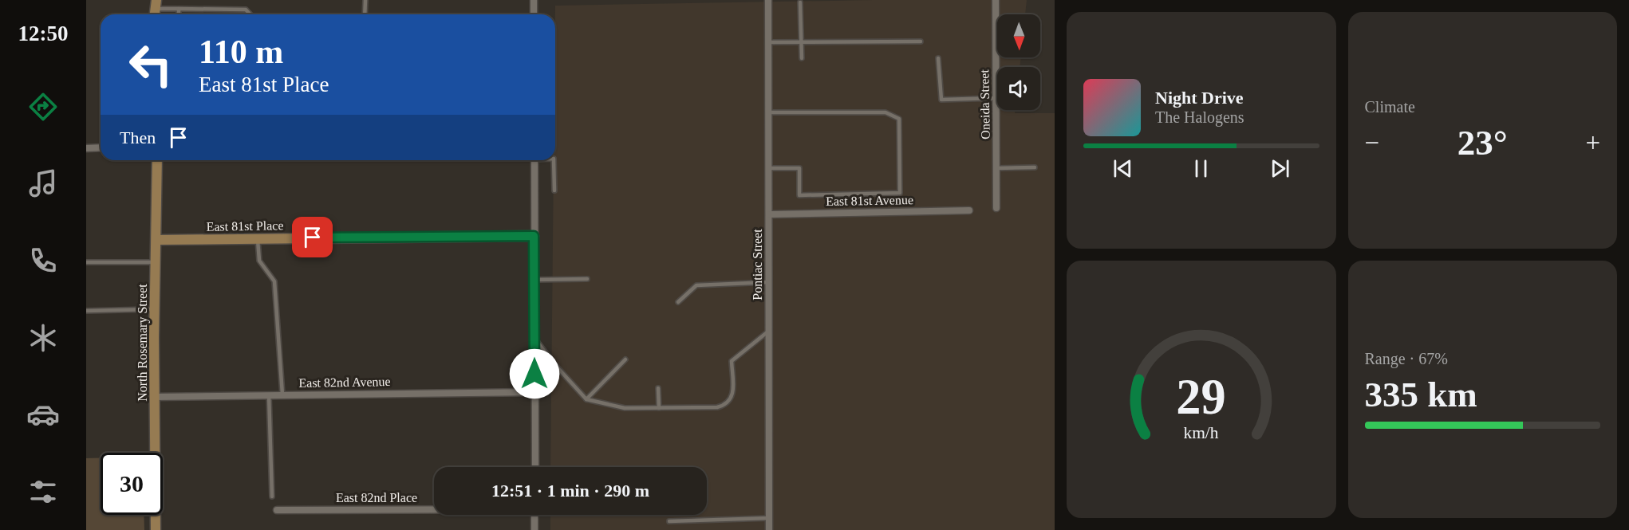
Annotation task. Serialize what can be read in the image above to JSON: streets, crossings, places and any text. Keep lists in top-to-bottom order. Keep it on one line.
{"streets":{"main road":["East 81st Place","North Rosemary Street"],"street":["Oneida Street","East 81st Avenue","Pontiac Street","East 82nd Avenue","East 82nd Place"]},"crossings":[["East 81st Avenue","Pontiac Street"],["East 81st Place","North Rosemary Street"],["North Rosemary Street","East 82nd Avenue"]],"north":"bottom","page":{"tabs":"12:50","tile":["Climate",["Range · 67%","335 km"]],"turn":["110 m","East 81st Place"],"song":["Night Drive","The Halogens"],"then":"Then","heat":["−","23°","+"],"limit":"30","trip":"12:51 · 1 min · 290 m","gauge":["29","km/h"]}}
